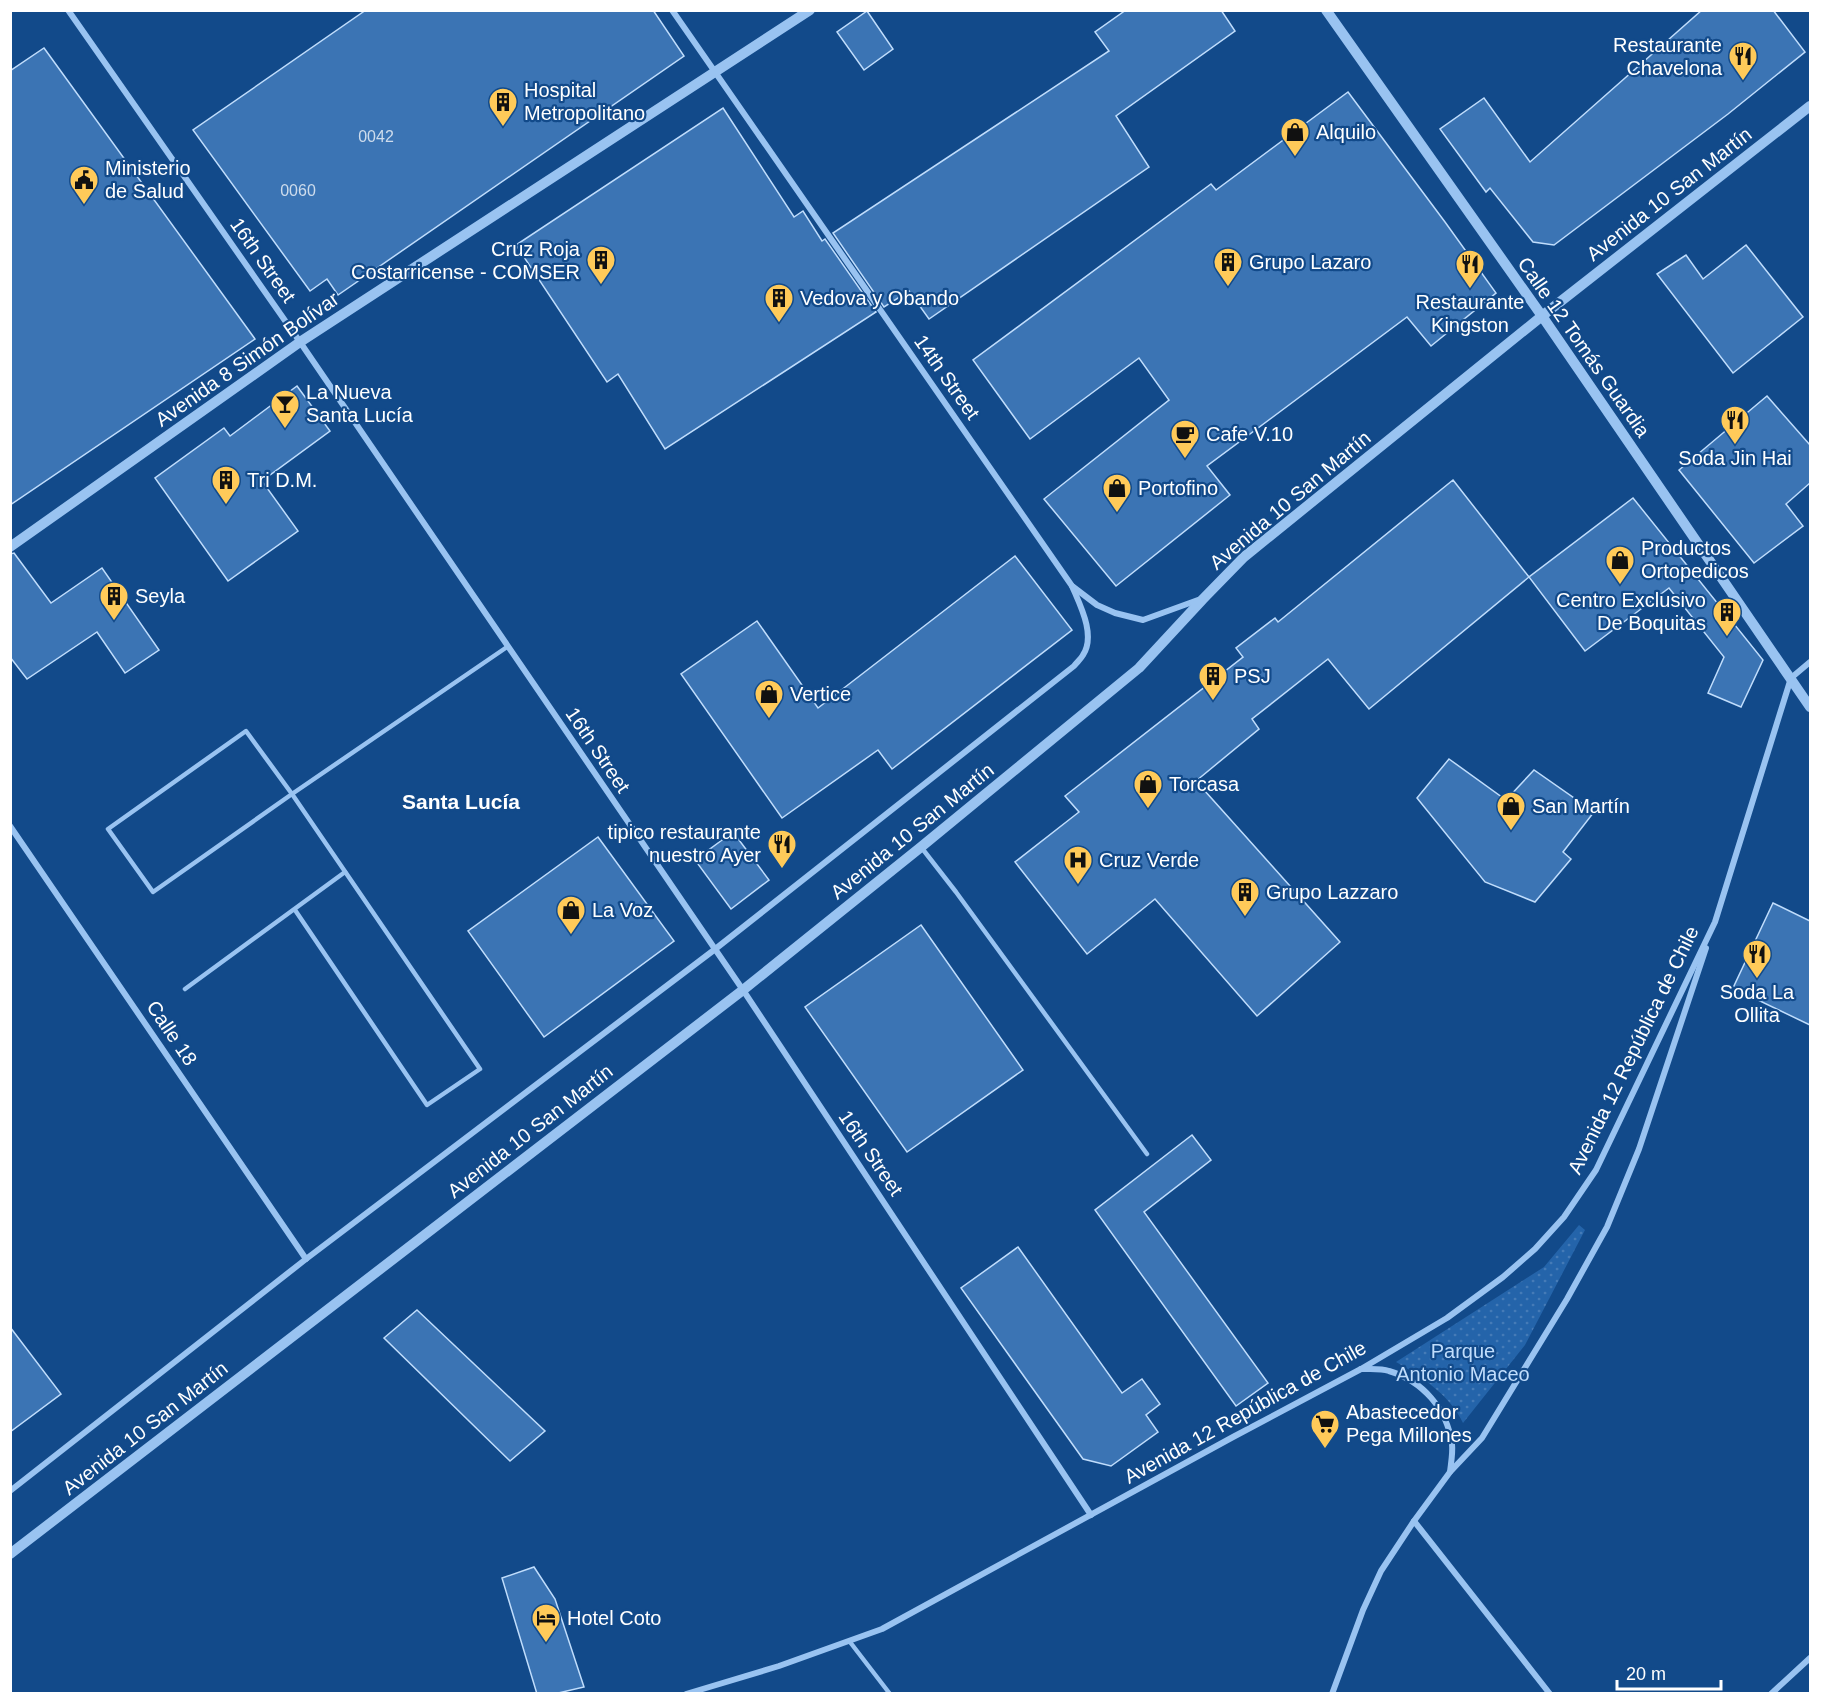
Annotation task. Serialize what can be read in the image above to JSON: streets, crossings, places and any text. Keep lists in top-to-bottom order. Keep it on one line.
{"streets":{"street":["Avenida 10 San Martín","16th Street","Calle 12 Tomás Guardia","Avenida 8 Simón Bolívar","14th Street","Calle 18","Avenida 12 República de Chile"]},"crossings":[["Avenida 10 San Martín","16th Street"],["Avenida 10 San Martín","Calle 12 Tomás Guardia"],["Avenida 10 San Martín","14th Street"],["Avenida 10 San Martín","Calle 18"],["16th Street","Avenida 8 Simón Bolívar"],["16th Street","Avenida 12 República de Chile"],["Calle 12 Tomás Guardia","Avenida 12 República de Chile"],["Avenida 8 Simón Bolívar","14th Street"]],"districts":["Santa Lucía"],"parks":["Parque Antonio Maceo"],"places":{"restaurant":["Restaurante Chavelona","Restaurante Kingston","Soda Jin Hai","tipico restaurante nuestro Ayer","Soda La Ollita"],"building":["Hospital Metropolitano","Cruz Roja Costarricense - COMSER","Grupo Lazaro","Vedova y Obando","Tri D.M.","Seyla","Centro Exclusivo De Boquitas","PSJ","Grupo Lazzaro"],"shop":["Alquilo","Portofino","Productos Ortopedicos","Vertice","Torcasa","San Martín","La Voz"],"public building":["Ministerio de Salud"],"bar":["La Nueva Santa Lucía"],"cafe":["Cafe V.10"],"hospital":["Cruz Verde"],"supermarket":["Abastecedor Pega Millones"],"hotel":["Hotel Coto"]},"house_numbers":["0042","0060"],"scale_bar":"20 m"}
